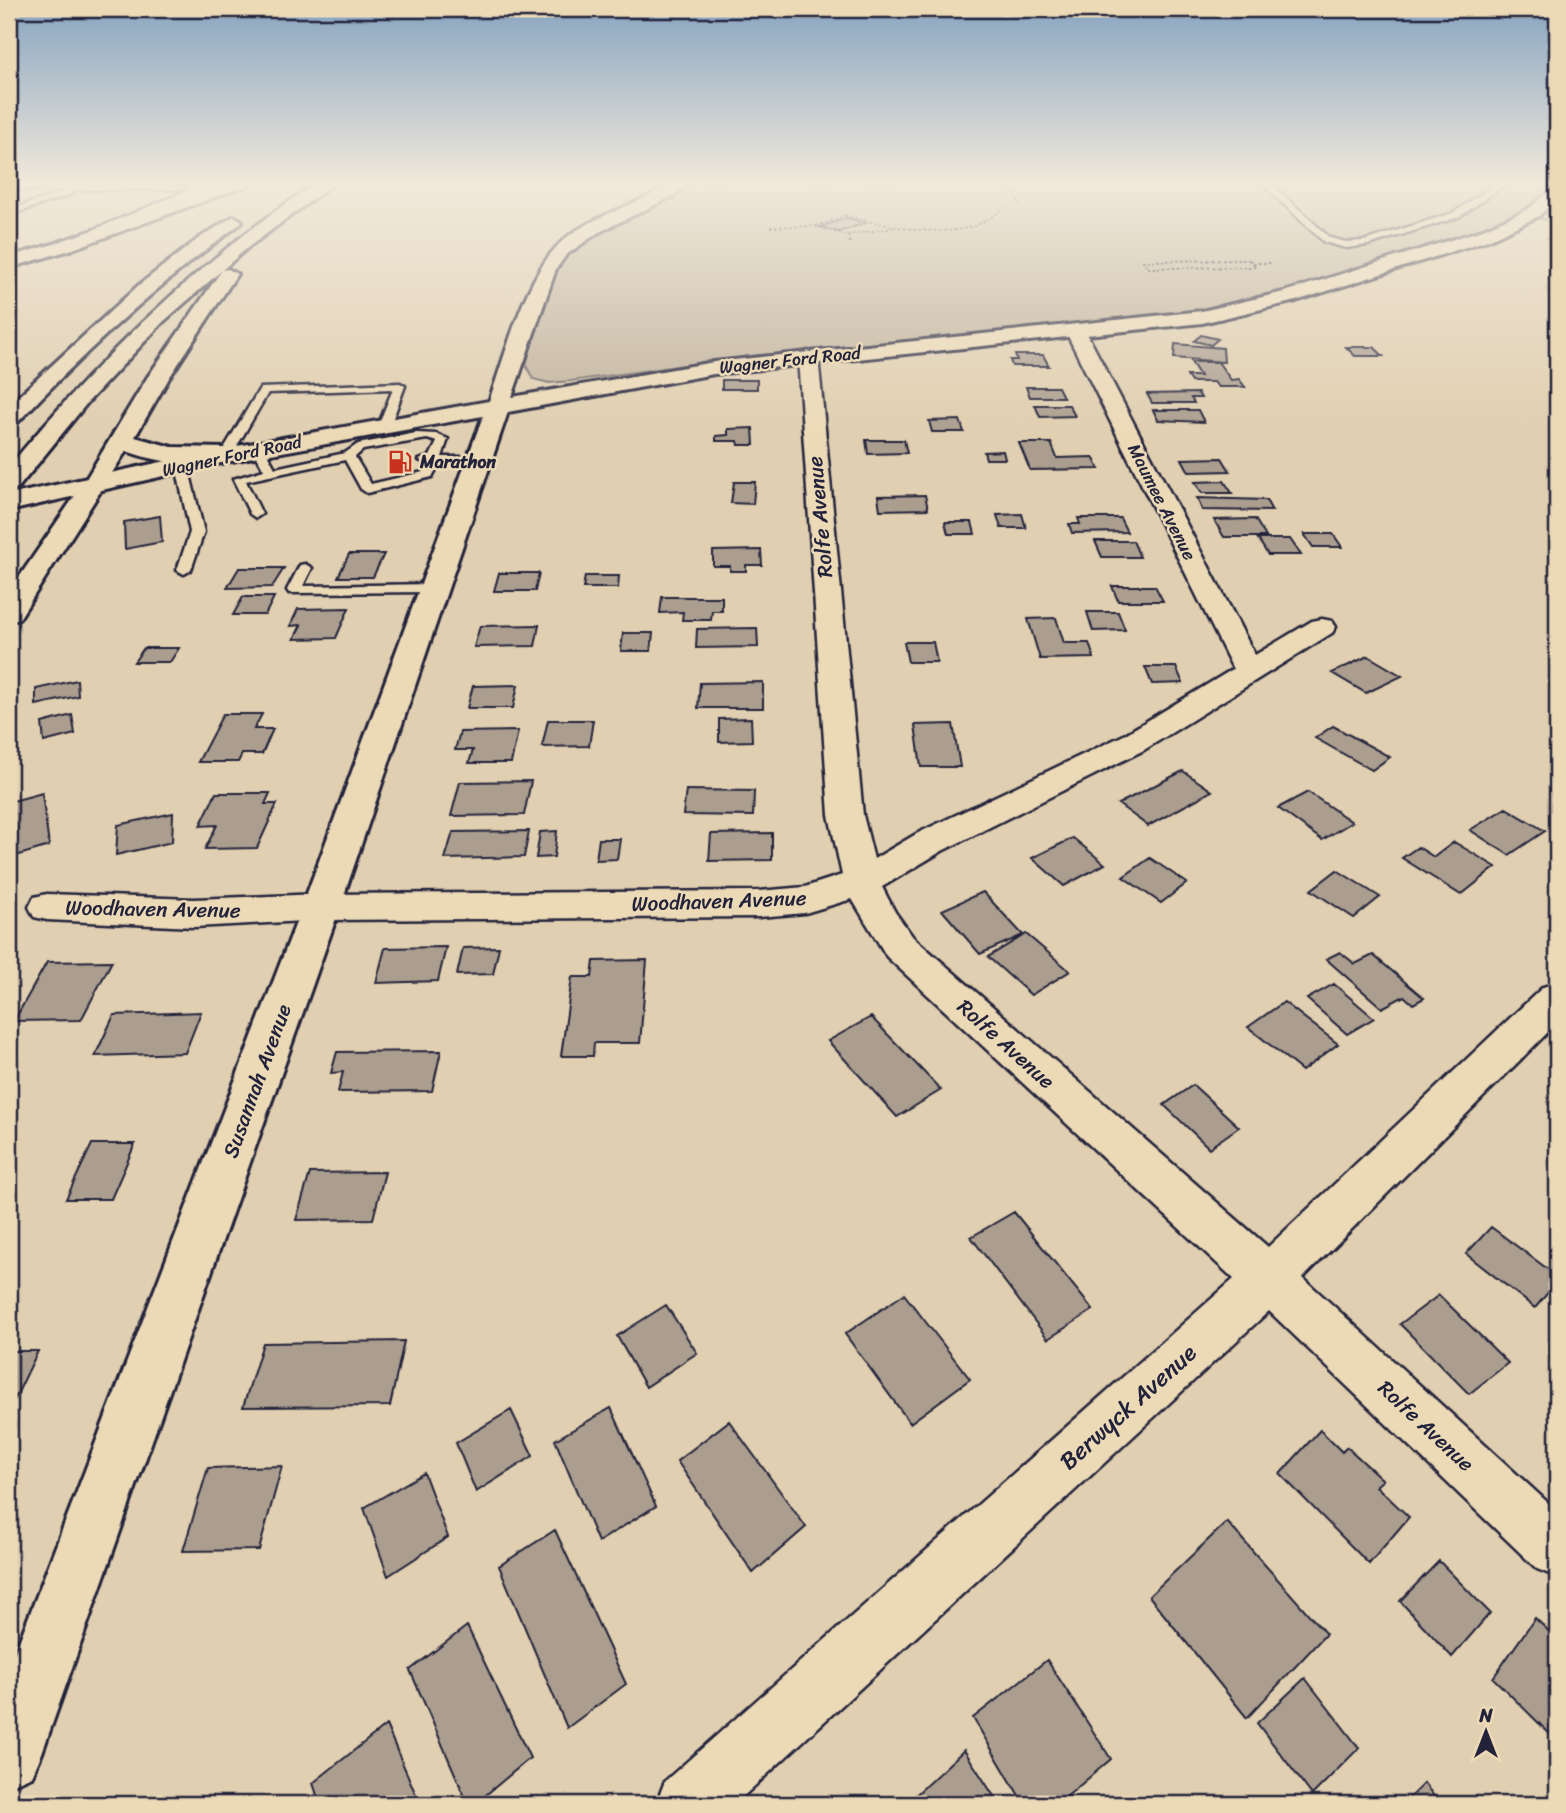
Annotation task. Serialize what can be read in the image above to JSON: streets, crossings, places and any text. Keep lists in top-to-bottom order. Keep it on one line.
{"streets":{"main road":["Wagner Ford Road","Susannah Avenue"],"street":["Maumee Avenue","Rolfe Avenue","Woodhaven Avenue","Berwyck Avenue"]},"crossings":[["Wagner Ford Road","Maumee Avenue"],["Wagner Ford Road","Rolfe Avenue"],["Wagner Ford Road","Susannah Avenue"],["Maumee Avenue","Woodhaven Avenue"],["Rolfe Avenue","Woodhaven Avenue"],["Rolfe Avenue","Berwyck Avenue"],["Woodhaven Avenue","Susannah Avenue"]],"places":{"fuel station":["Marathon"]},"north":"top"}
